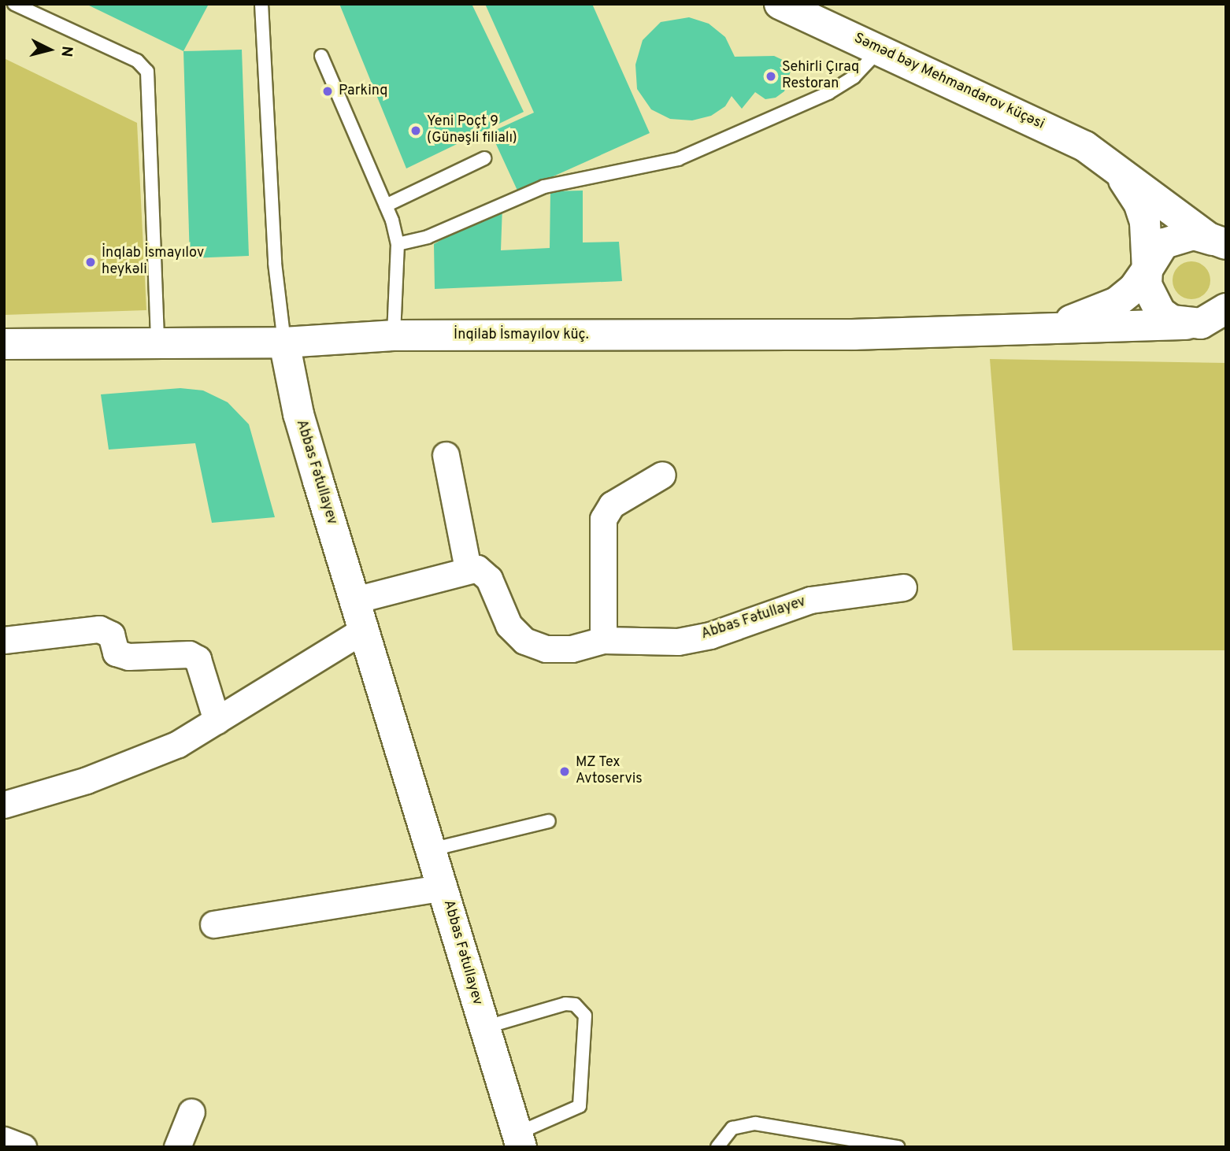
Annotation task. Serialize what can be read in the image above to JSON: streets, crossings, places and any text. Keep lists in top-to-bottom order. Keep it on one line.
{"streets":{"main road":["Səməd bəy Mehmandarov küçəsi","İnqilab İsmayılov küç.","Abbas Fətullayev"]},"crossings":[["İnqilab İsmayılov küç.","Abbas Fətullayev"]],"places":["Sehirli Çıraq Restoran","Parkinq","Yeni Poçt 9 (Günəşli filialı)","İnqlab İsmayılov heykəli","MZ Tex Avtoservis"],"north":"right"}
